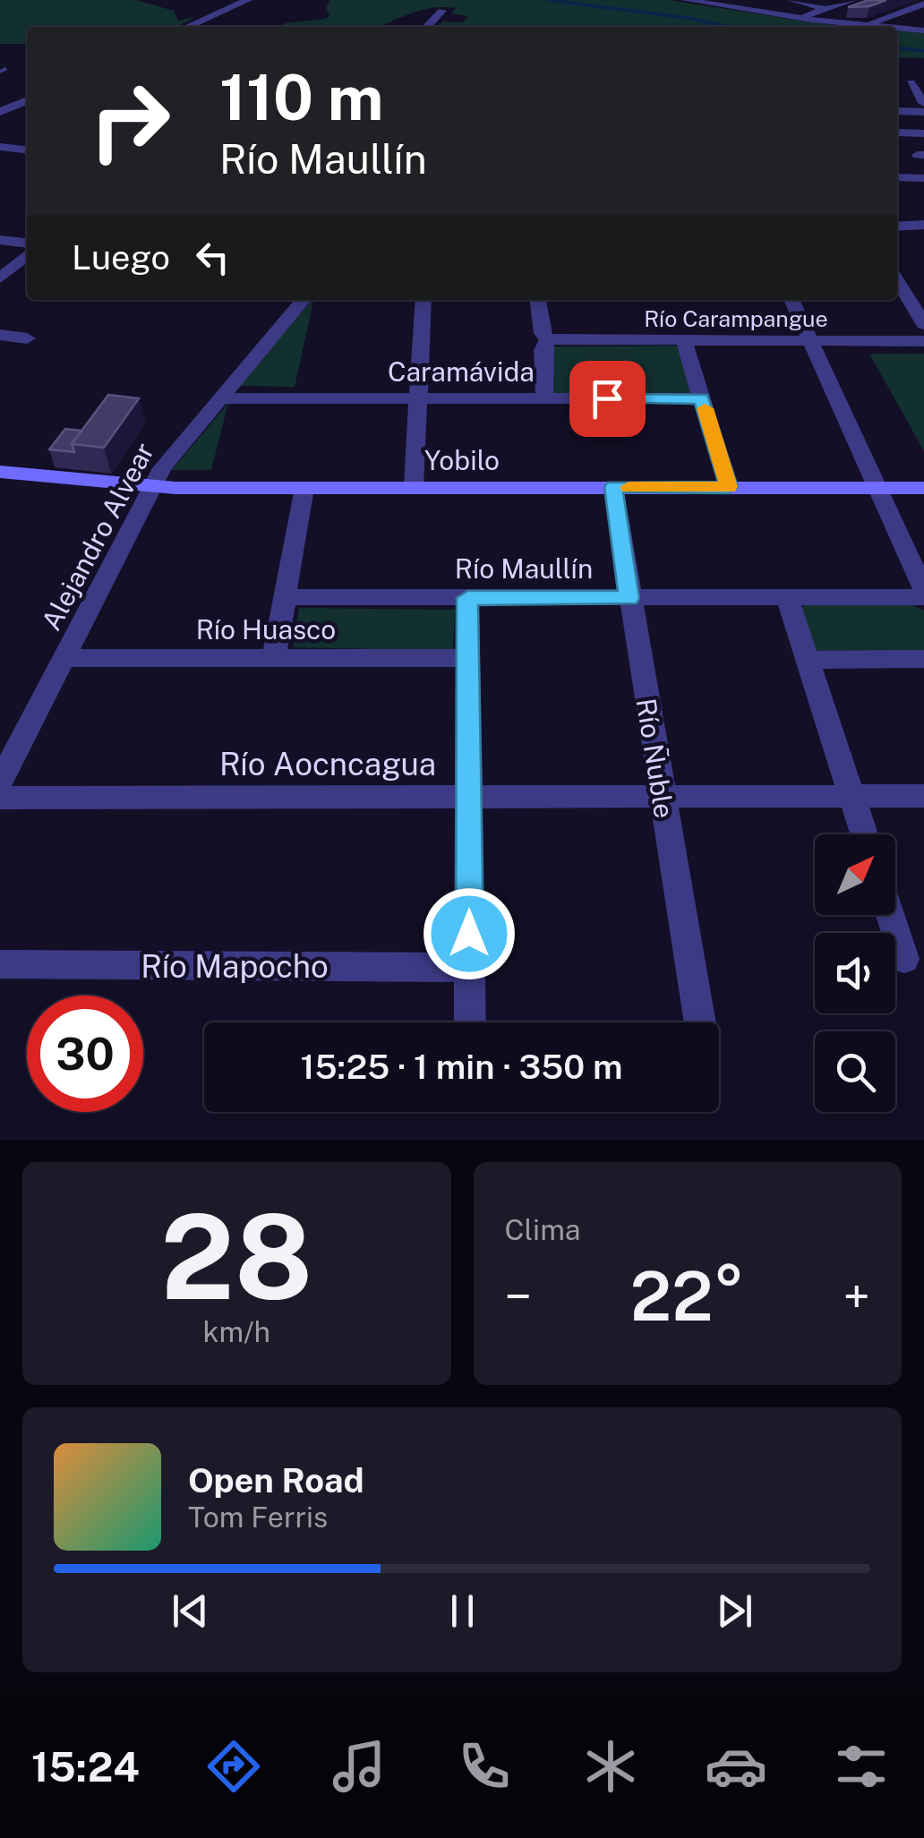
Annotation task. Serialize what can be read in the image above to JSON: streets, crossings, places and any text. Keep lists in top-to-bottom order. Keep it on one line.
{"streets":{"main road":["Yobilo"],"street":["Río Carampangue","Caramávida","Alejandro Alvear","Río Maullín","Río Huasco","Río Ñuble","Río Aocncagua","Río Mapocho"]},"crossings":[["Caramávida","Alejandro Alvear"],["Yobilo","Alejandro Alvear"],["Yobilo","Río Ñuble"],["Alejandro Alvear","Río Huasco"],["Río Maullín","Río Ñuble"],["Río Ñuble","Río Aocncagua"]],"north":"top right","page":{"turn":["110 m","Río Maullín"],"then":"Luego","limit":"30","trip":"15:25 · 1 min · 350 m","tile":[["28","km/h"],"Clima"],"heat":["−","22°","+"],"song":["Open Road","Tom Ferris"],"tabs":"15:24"}}
